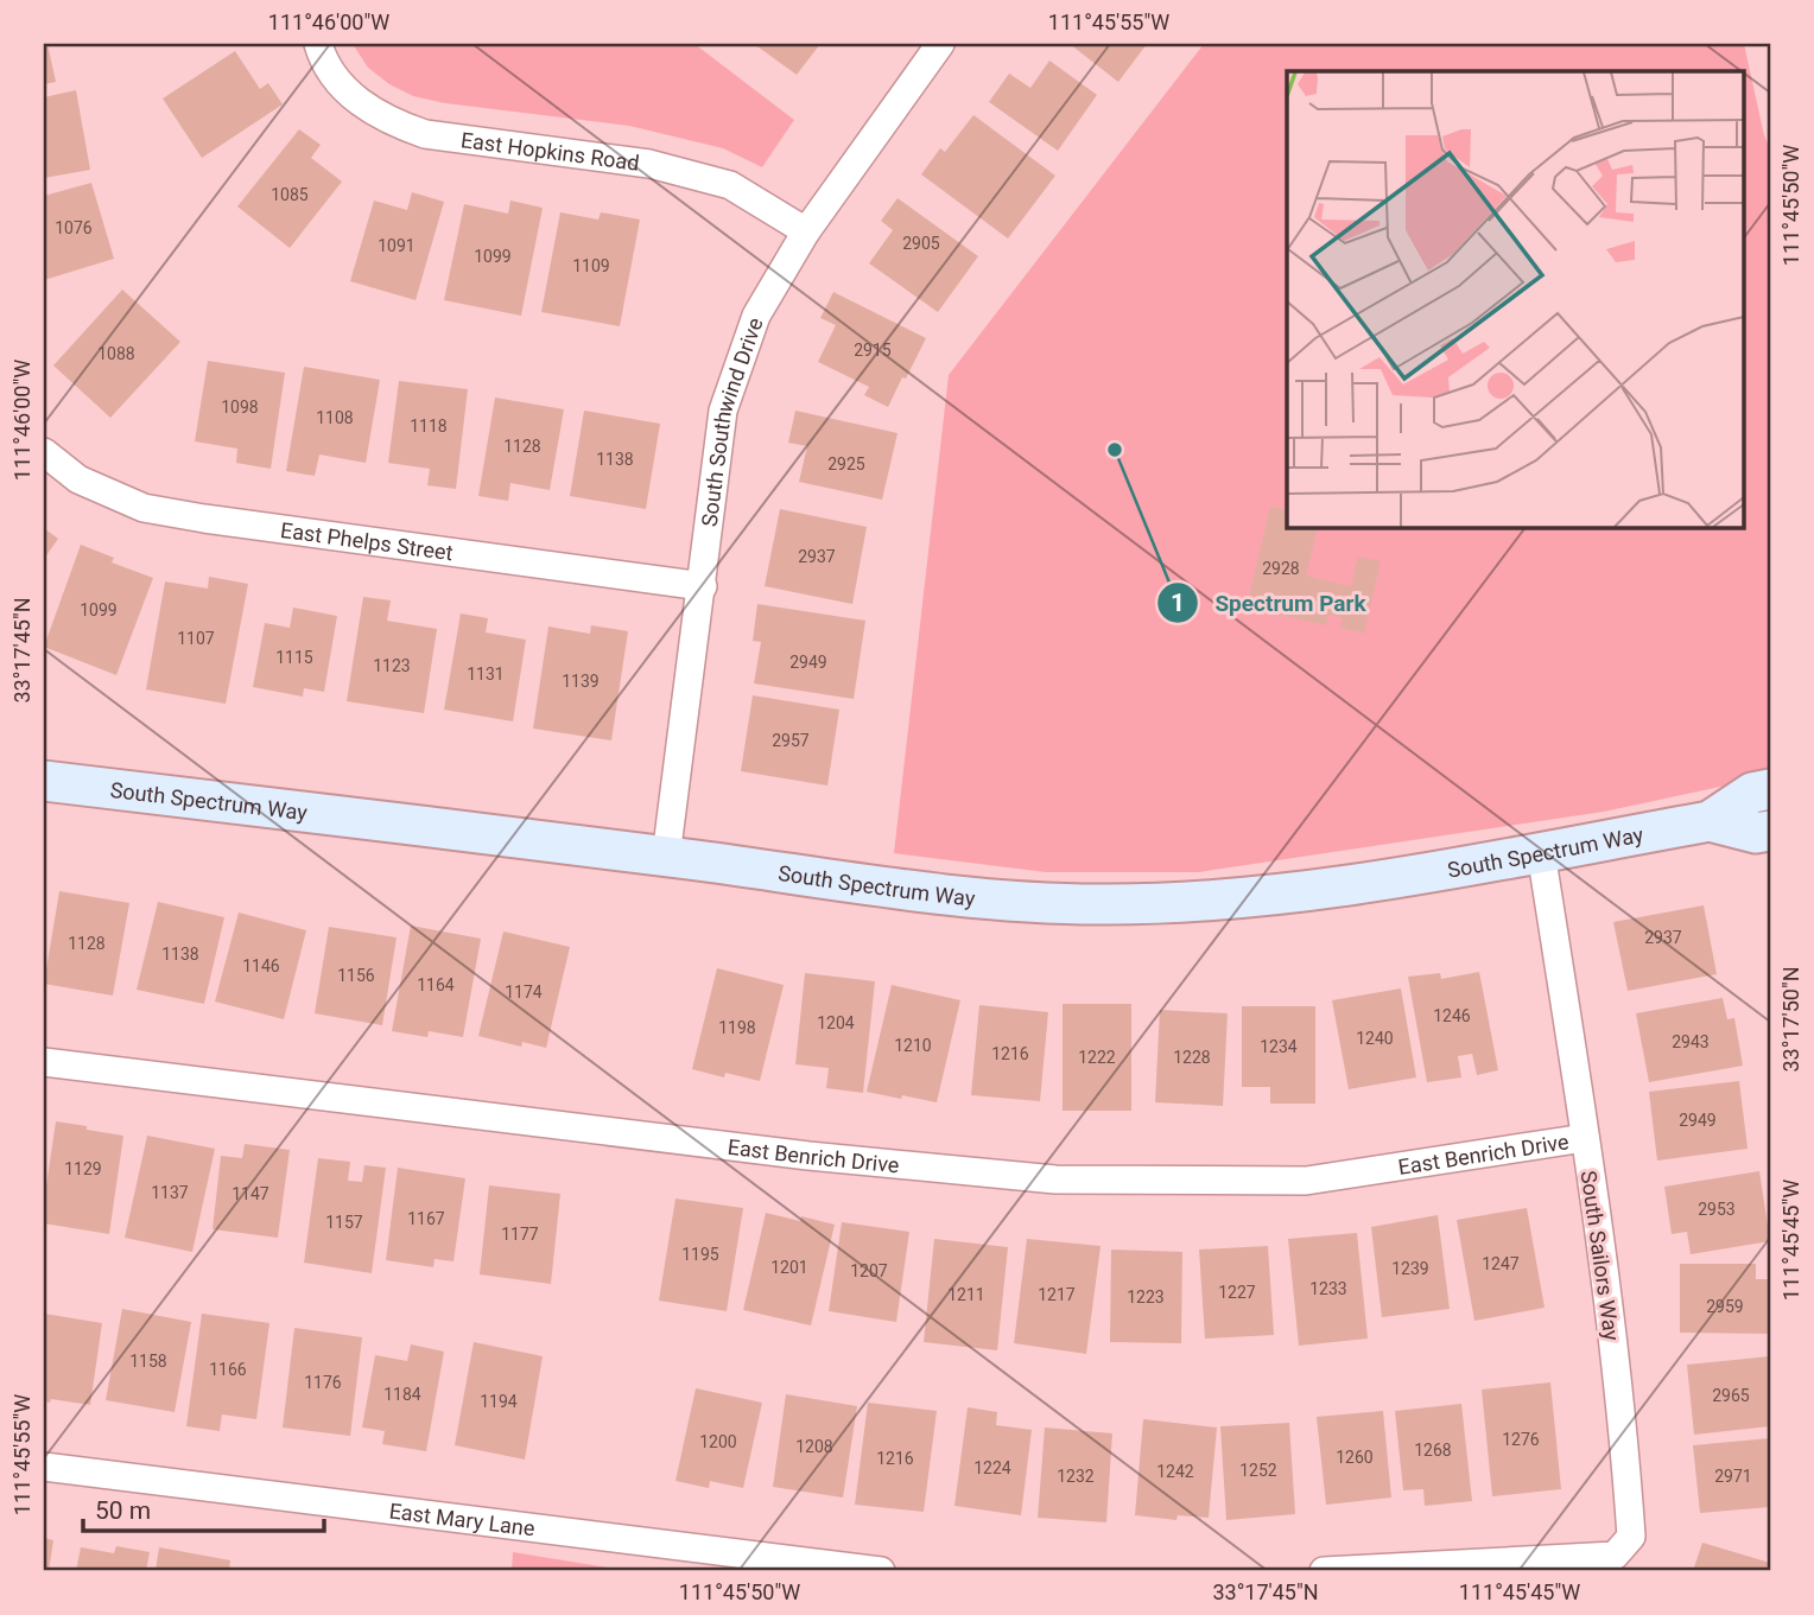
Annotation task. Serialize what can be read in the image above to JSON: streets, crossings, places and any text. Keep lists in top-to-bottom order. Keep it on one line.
{"streets":{"street":["East Hopkins Road","South Southwind Drive","East Phelps Street","South Spectrum Way","East Benrich Drive","South Sailors Way","East Mary Lane"]},"crossings":[["East Hopkins Road","South Southwind Drive"],["South Southwind Drive","East Phelps Street"],["South Southwind Drive","South Spectrum Way"],["South Spectrum Way","South Sailors Way"],["East Benrich Drive","South Sailors Way"]],"places":["Spectrum Park"],"house_numbers":["1085","1076","2905","1091","1099","1109","2915","1088","1098","1108","1118","1128","1138","2925","2937","2928","1099","1107","1115","2949","1123","1131","1139","2957","2937","1128","1138","1146","1156","1164","1174","1246","1204","1198","1240","2943","1210","1234","1216","1222","1228","2949","1129","1137","1147","2953","1167","1157","1177","1195","1247","1201","1239","1207","1233","1227","1211","1217","1223","2959","1158","1166","1176","1184","2965","1194","1276","1200","1208","1268","1260","1216","1224","1252","1242","1232","2971"],"scale_bar":"50 m","coordinates":["111°46'00\"W","111°45'55\"W","111°45'50\"W","33°17'45\"N","33°17'50\"N","111°45'45\"W"]}
